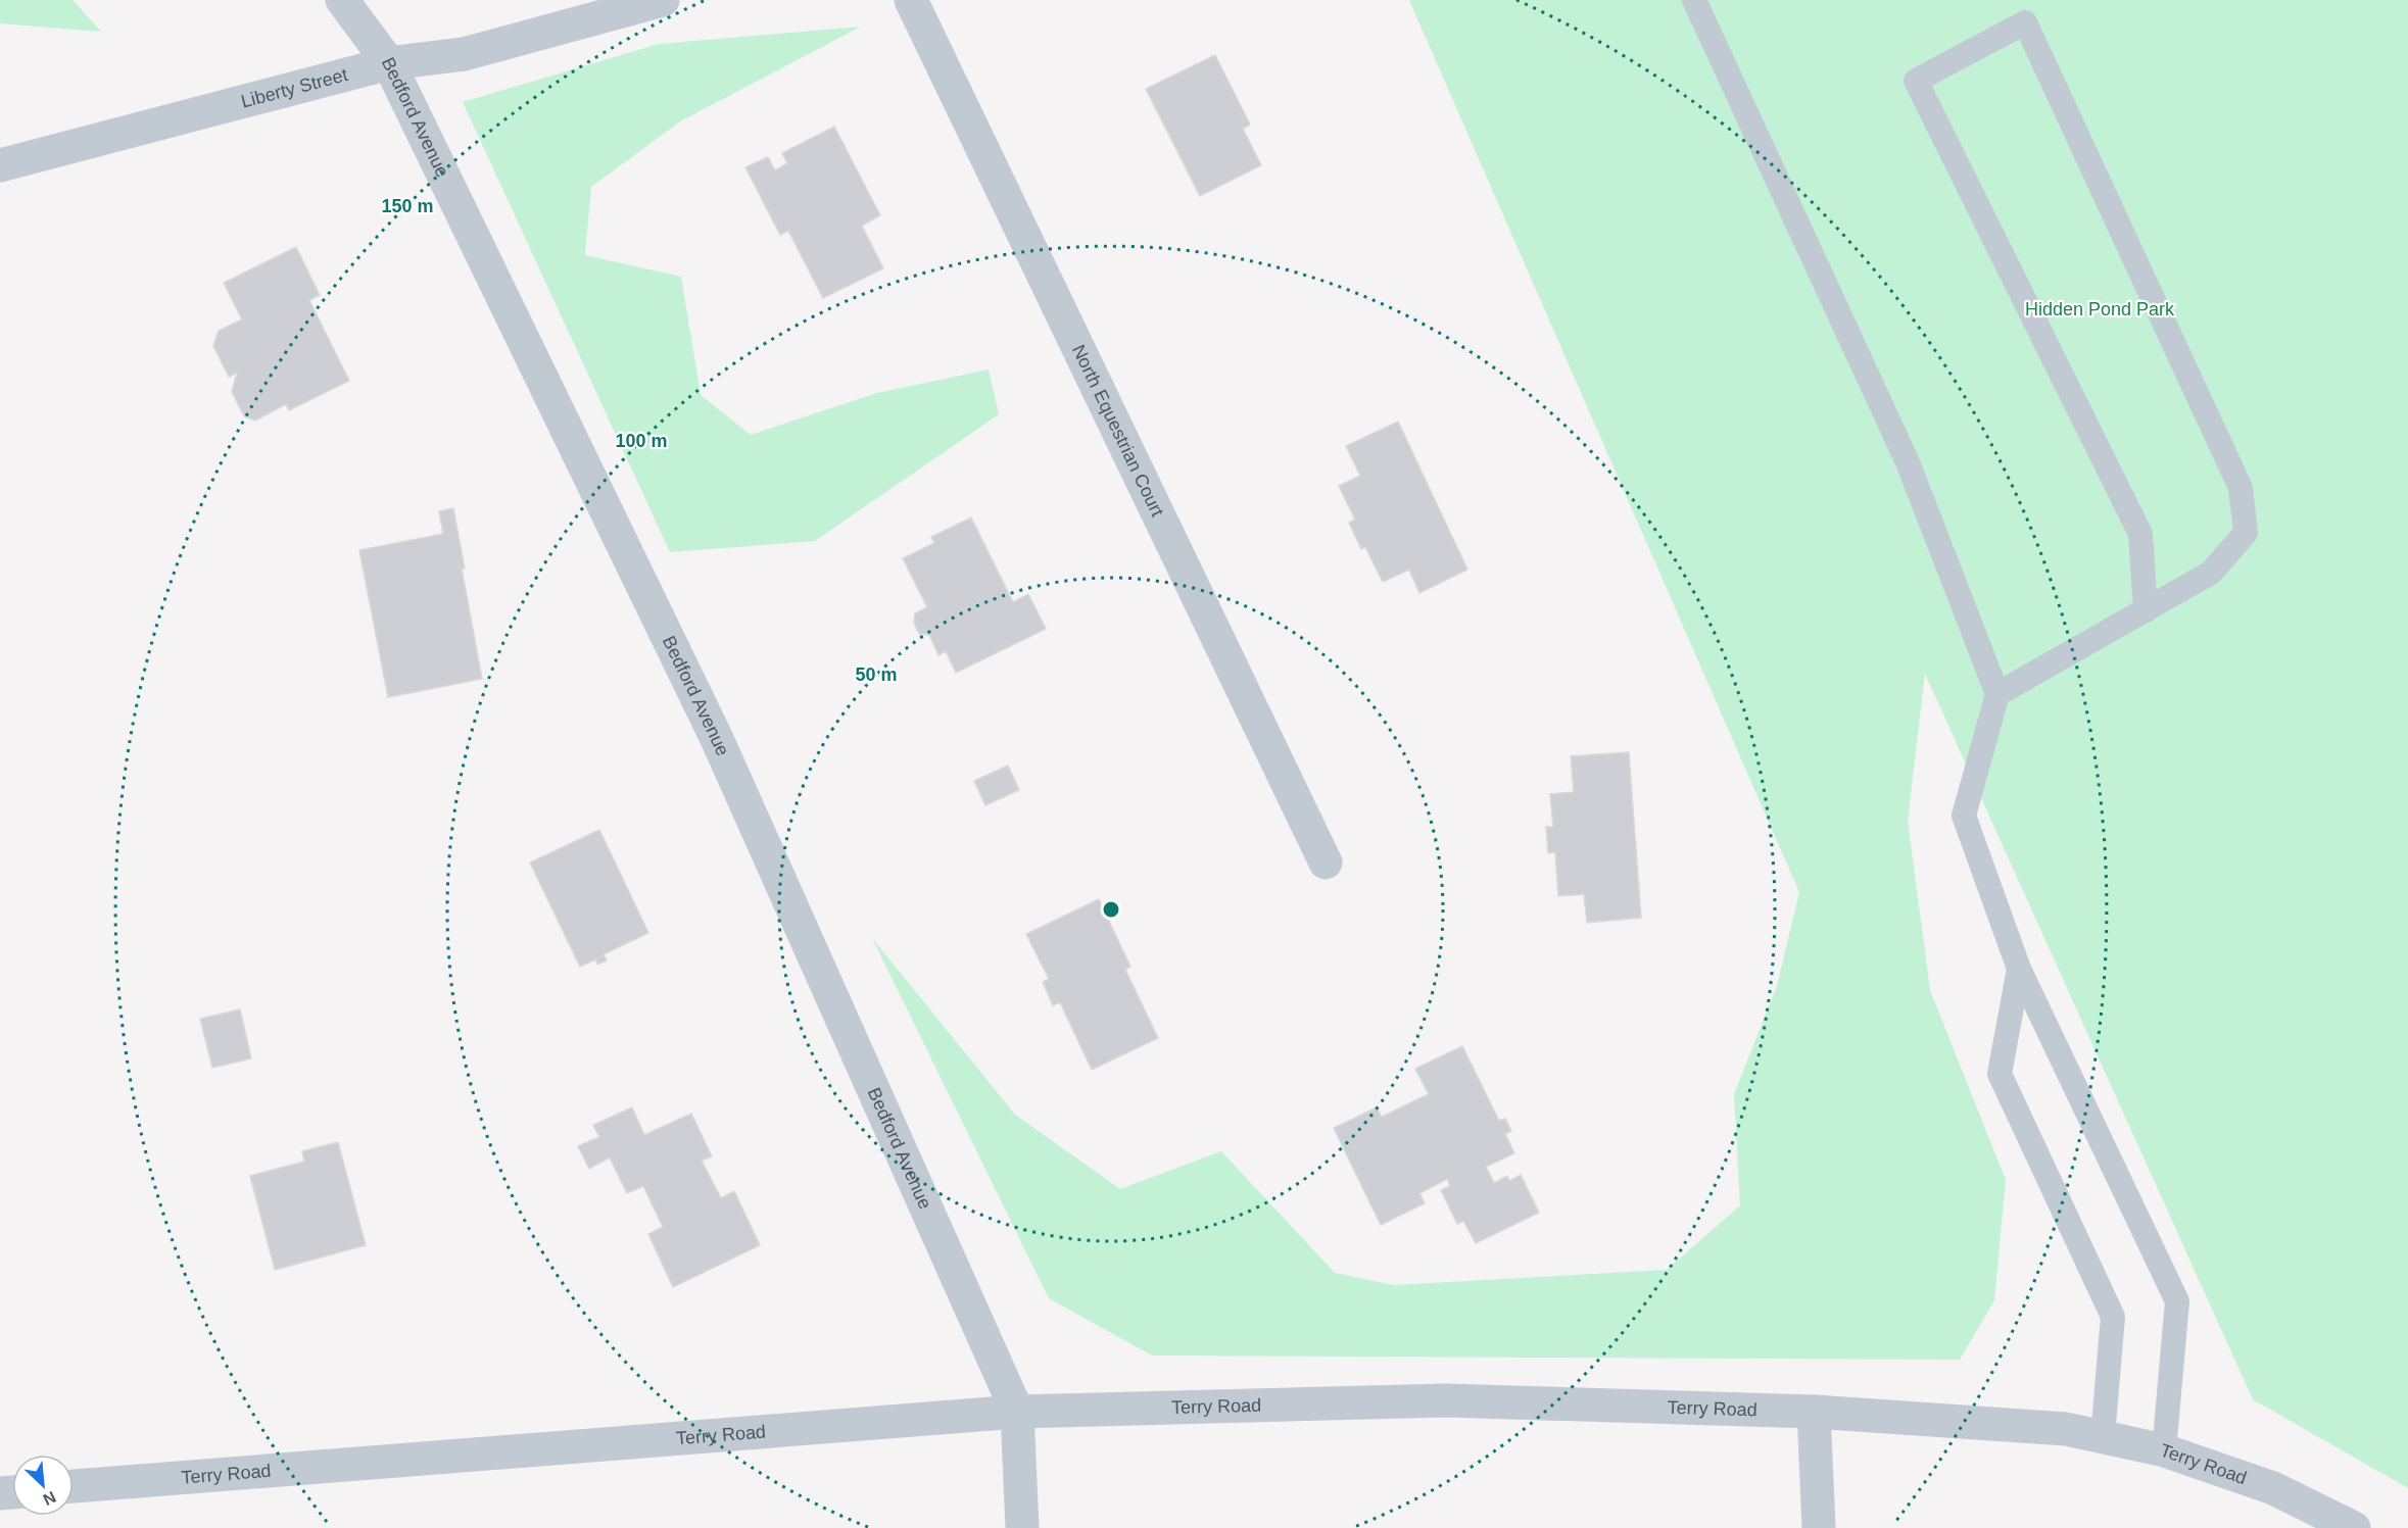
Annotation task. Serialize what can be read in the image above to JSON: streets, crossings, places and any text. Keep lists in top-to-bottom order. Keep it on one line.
{"streets":{"street":["Liberty Street","Bedford Avenue","North Equestrian Court","Terry Road"]},"crossings":[["Liberty Street","Bedford Avenue"],["Bedford Avenue","Terry Road"]],"parks":["Hidden Pond Park"],"north":"bottom right","rings":["150 m","100 m","50 m"]}
